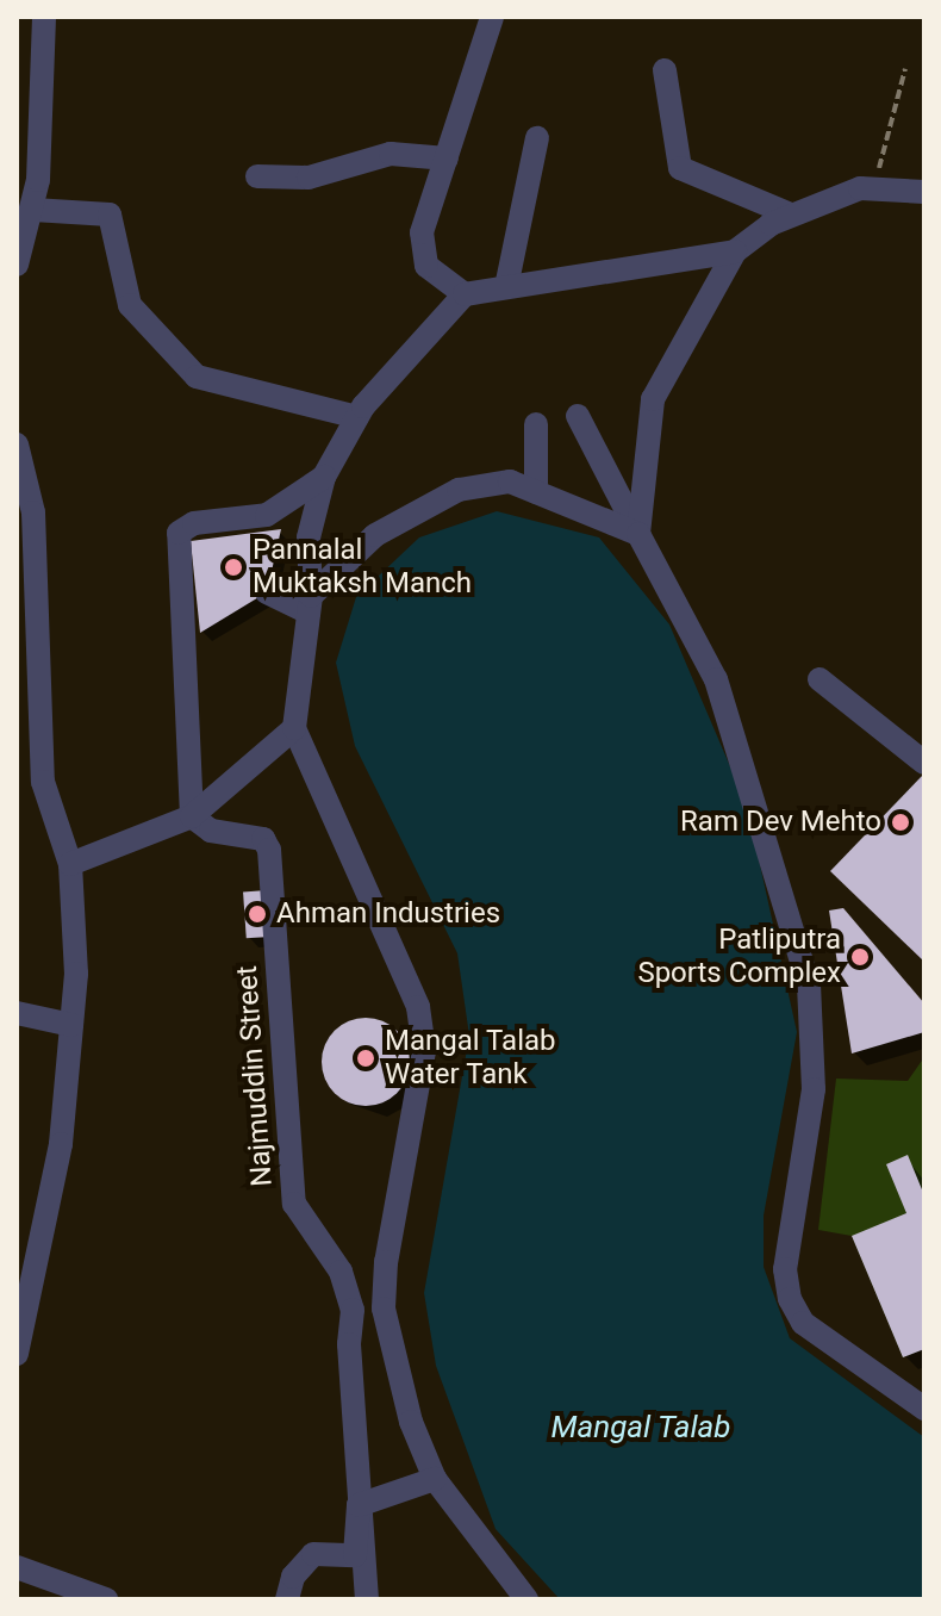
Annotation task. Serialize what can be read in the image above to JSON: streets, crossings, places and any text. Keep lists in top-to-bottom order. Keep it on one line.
{"streets":{"street":["Najmuddin Street"]},"water":["Mangal Talab"],"places":["Pannalal Muktaksh Manch","Ram Dev Mehto","Ahman Industries","Patliputra Sports Complex","Mangal Talab Water Tank"]}
